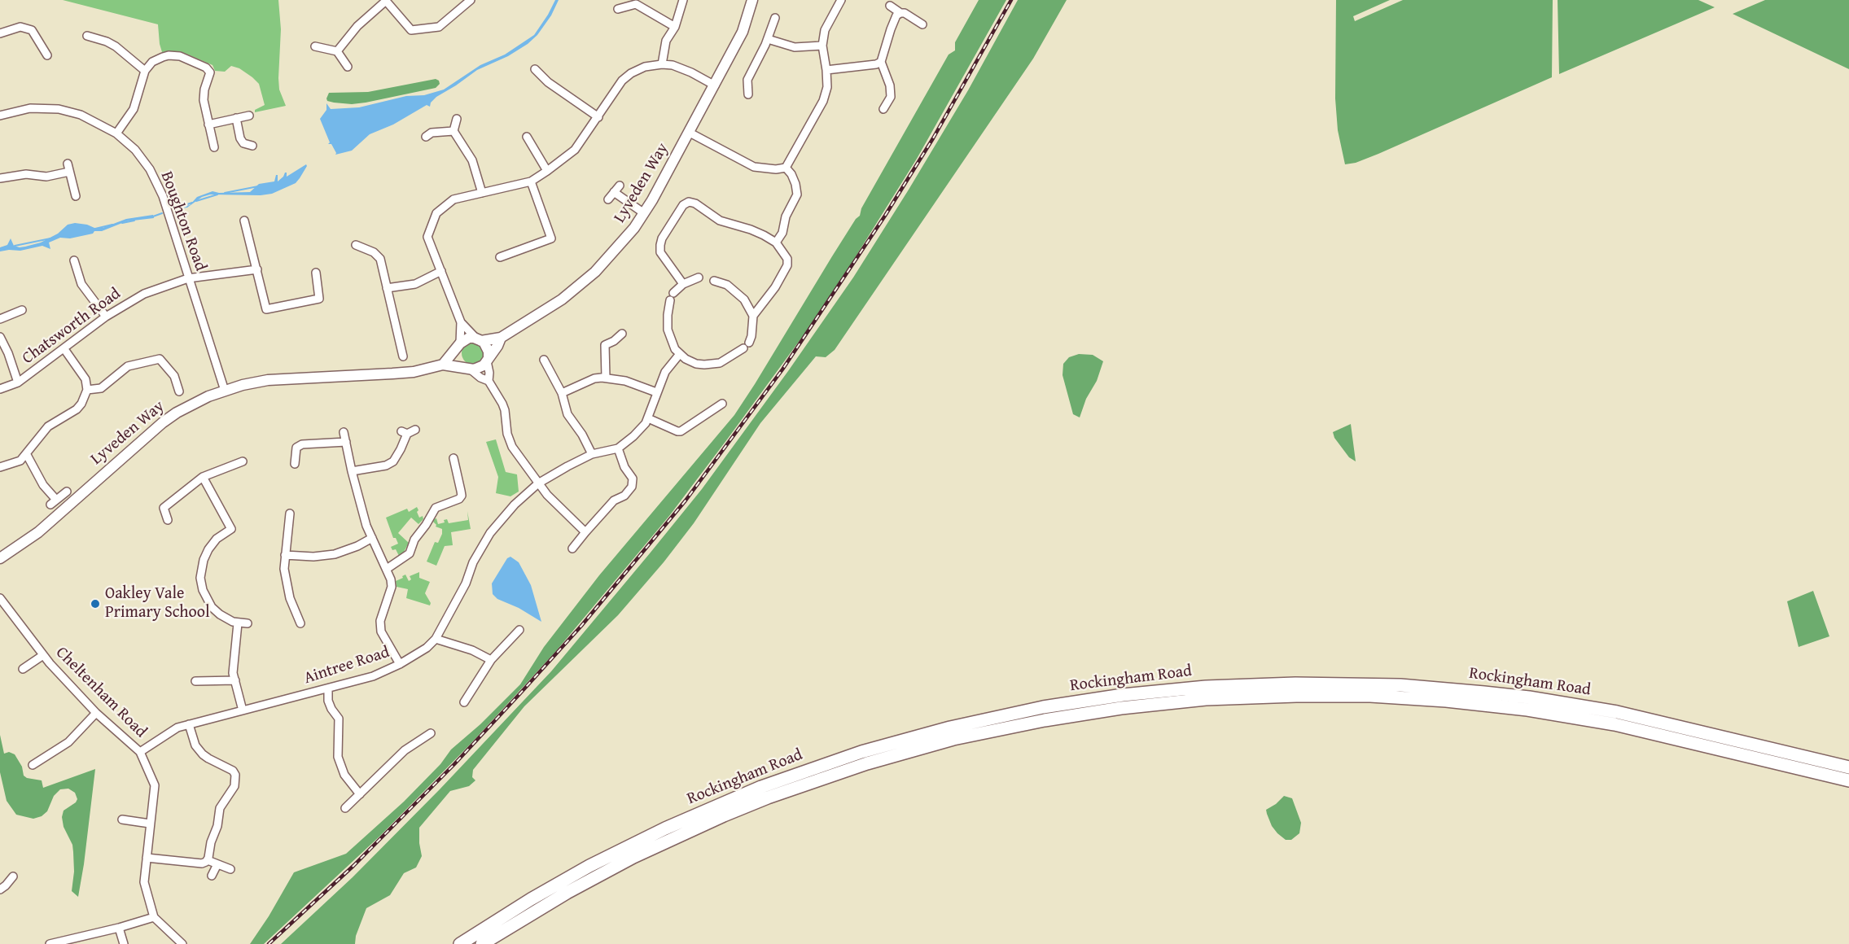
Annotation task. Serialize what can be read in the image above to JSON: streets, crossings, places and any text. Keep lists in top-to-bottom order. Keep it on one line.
{"streets":{"highway":["Rockingham Road"],"street":["Lyveden Way","Boughton Road","Chatsworth Road","Aintree Road","Cheltenham Road"]},"crossings":[["Lyveden Way","Boughton Road"],["Boughton Road","Chatsworth Road"],["Aintree Road","Cheltenham Road"]],"places":["Oakley Vale Primary School"]}
